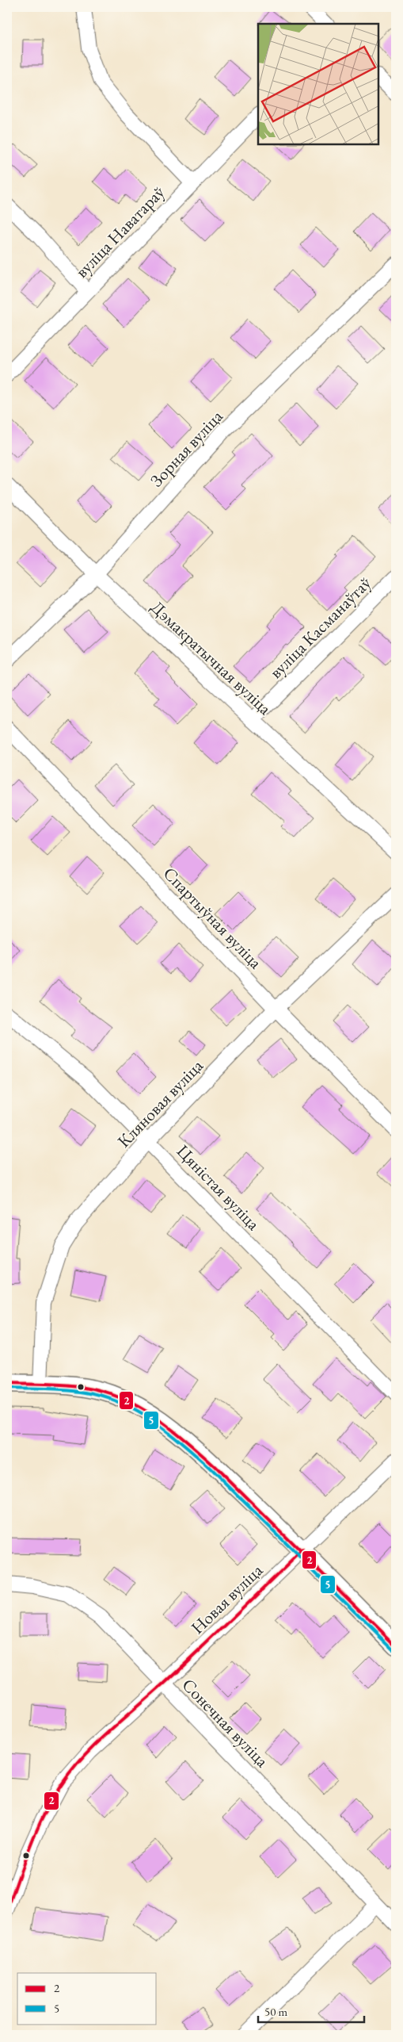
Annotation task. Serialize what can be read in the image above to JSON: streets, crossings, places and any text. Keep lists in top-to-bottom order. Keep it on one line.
{"streets":{"street":["вуліца Наватараў","Зорная вуліца","вуліца Касманаўтаў","Дэмакратычная вуліца","Спартыўная вуліца","Кляновая вуліца","Цяністая вуліца","Новая вуліца","Сонечная вуліца"]},"crossings":[["Зорная вуліца","Дэмакратычная вуліца"],["вуліца Касманаўтаў","Дэмакратычная вуліца"],["Спартыўная вуліца","Кляновая вуліца"],["Кляновая вуліца","Цяністая вуліца"],["Новая вуліца","Сонечная вуліца"]],"lines":["transit line 2","transit line 5"],"legend":["2","5"],"scale_bar":"50 m"}
